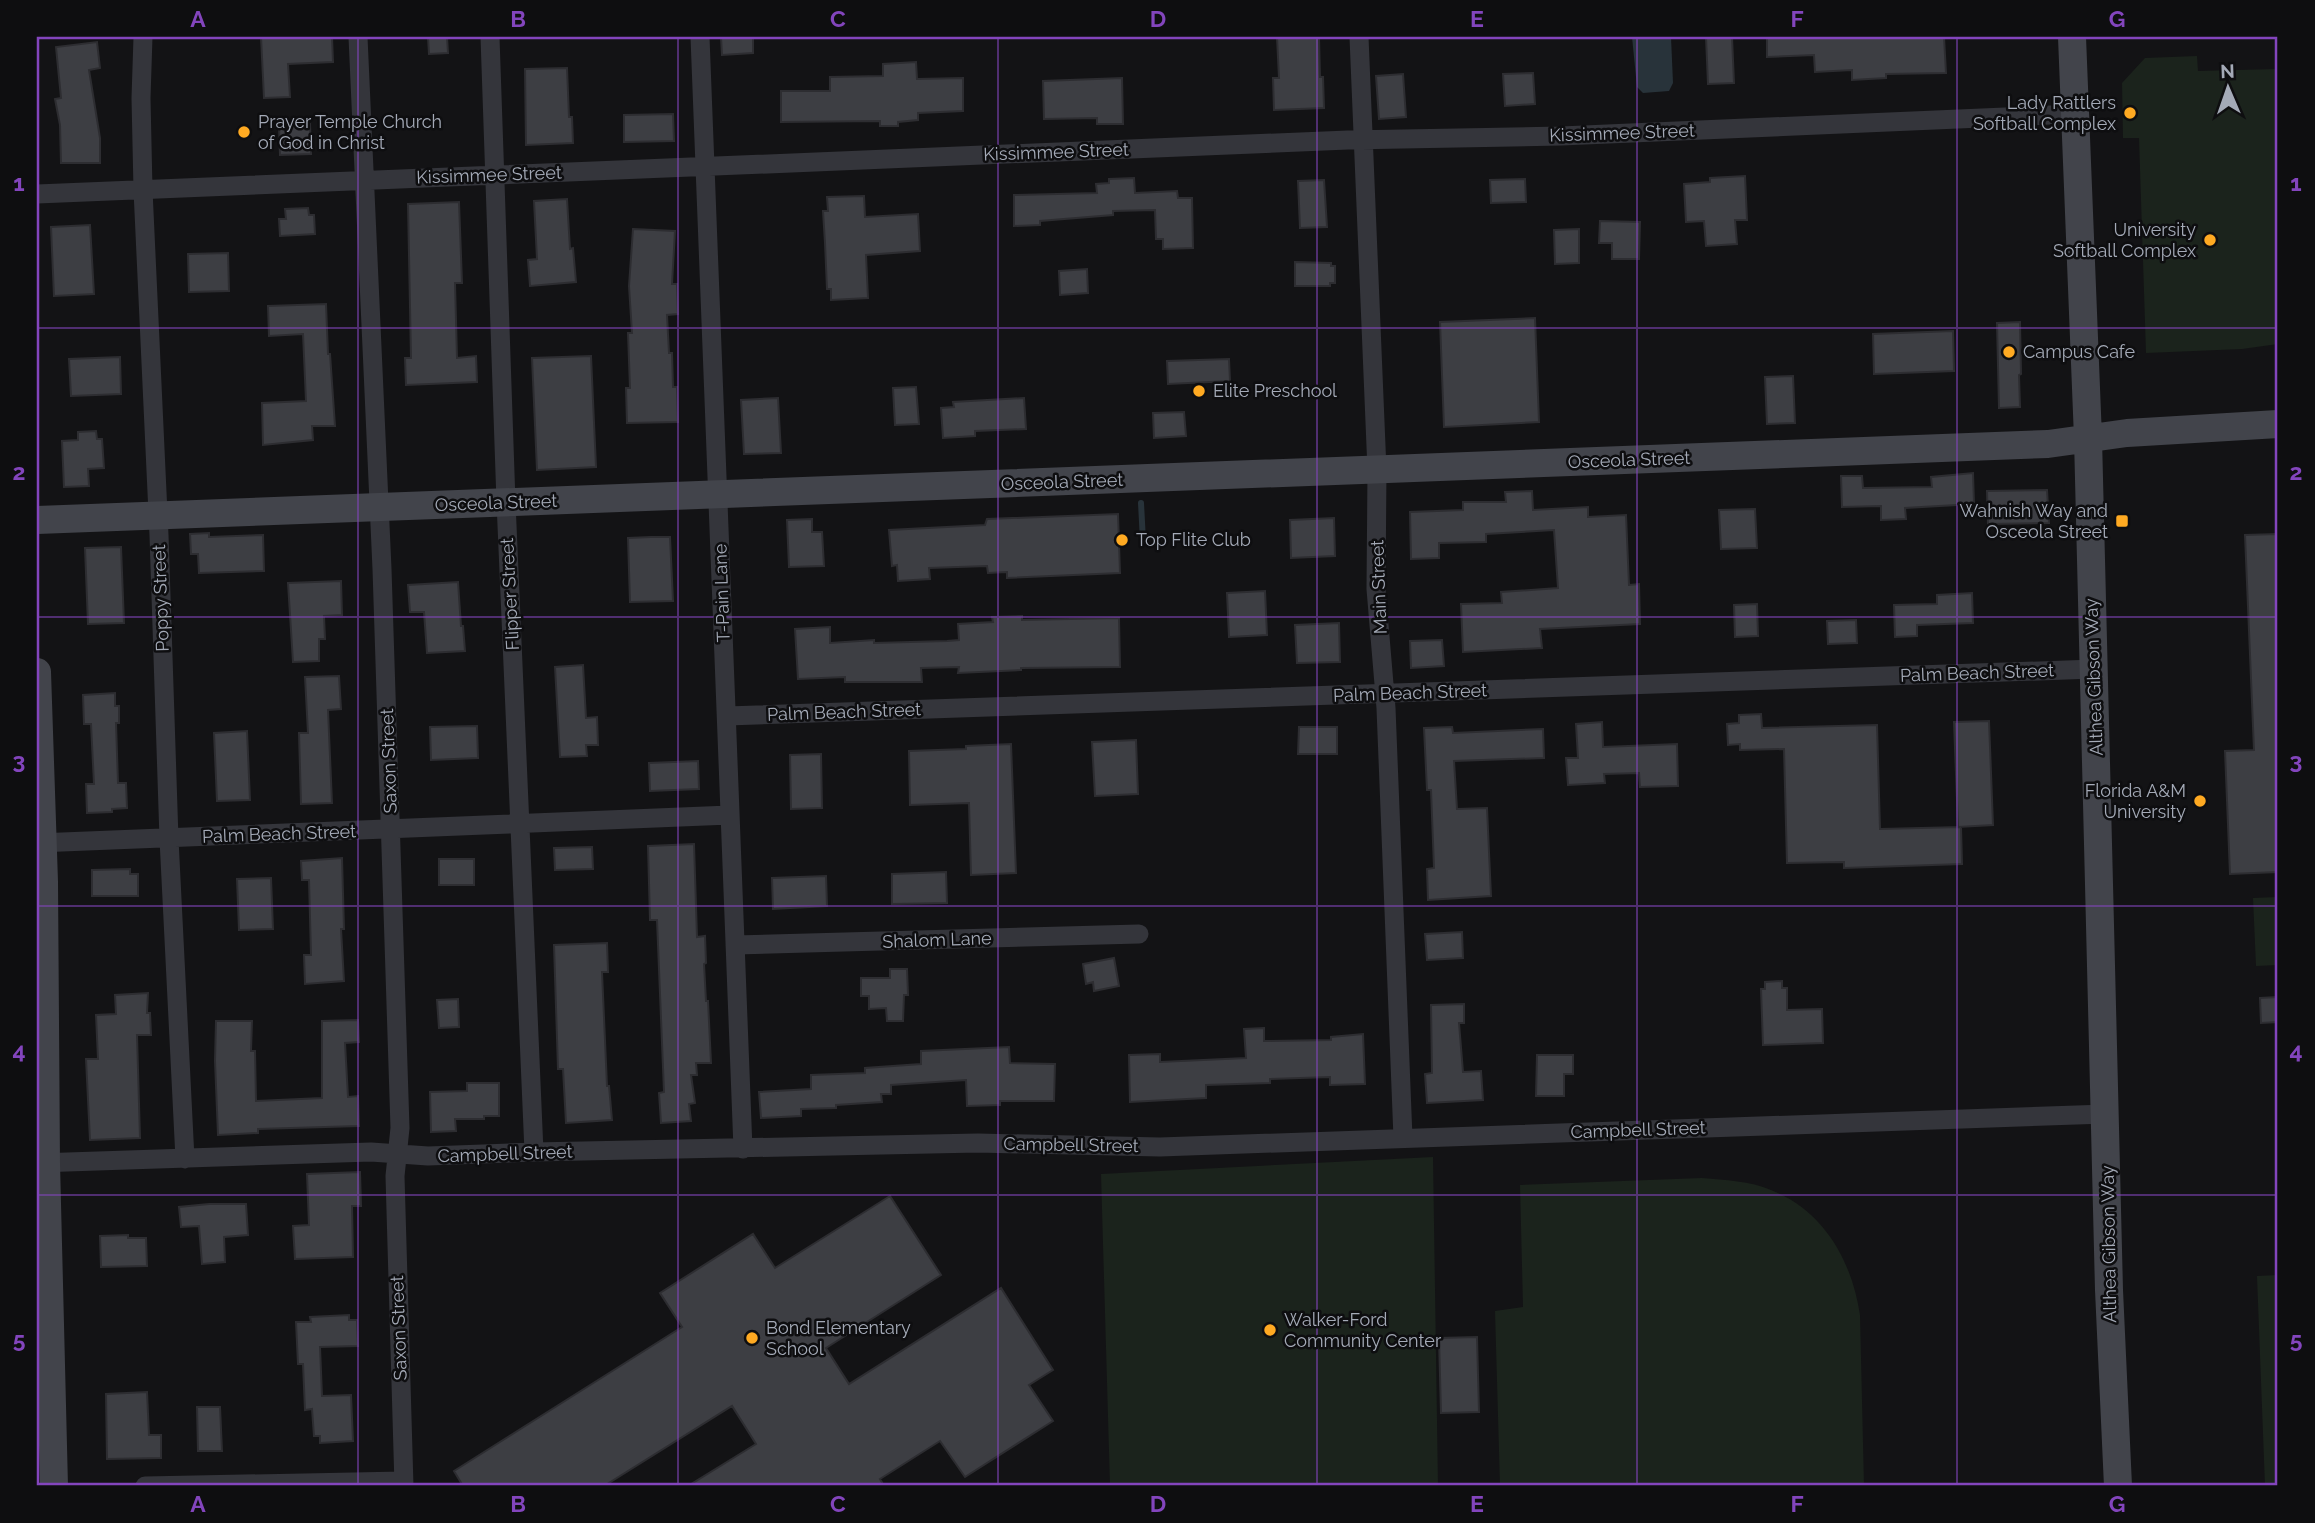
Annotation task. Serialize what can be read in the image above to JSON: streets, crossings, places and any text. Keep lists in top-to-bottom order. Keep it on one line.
{"streets":{"street":["Kissimmee Street","Osceola Street","Main Street","T-Pain Lane","Flipper Street","Poppy Street","Palm Beach Street","Althea Gibson Way","Saxon Street","Shalom Lane","Campbell Street"]},"crossings":[["Kissimmee Street","Main Street"],["Kissimmee Street","T-Pain Lane"],["Kissimmee Street","Flipper Street"],["Kissimmee Street","Poppy Street"],["Kissimmee Street","Althea Gibson Way"],["Kissimmee Street","Saxon Street"],["Osceola Street","Main Street"],["Osceola Street","T-Pain Lane"],["Osceola Street","Flipper Street"],["Osceola Street","Poppy Street"],["Osceola Street","Althea Gibson Way"],["Osceola Street","Saxon Street"],["Main Street","Palm Beach Street"],["Main Street","Campbell Street"],["T-Pain Lane","Palm Beach Street"],["T-Pain Lane","Shalom Lane"],["T-Pain Lane","Campbell Street"],["Flipper Street","Palm Beach Street"],["Flipper Street","Campbell Street"],["Poppy Street","Palm Beach Street"],["Poppy Street","Campbell Street"],["Palm Beach Street","Althea Gibson Way"],["Palm Beach Street","Saxon Street"],["Althea Gibson Way","Campbell Street"],["Saxon Street","Campbell Street"]],"places":{"other":["Lady Rattlers Softball Complex","Prayer Temple Church of God in Christ","University Softball Complex","Campus Cafe","Elite Preschool","Top Flite Club","Florida A&M University","Walker-Ford Community Center","Bond Elementary School"],"transit":["Wahnish Way and Osceola Street"]},"north":"top","grid":{"columns":["A","B","C","D","E","F","G"],"rows":["1","2","3","4","5"]}}
